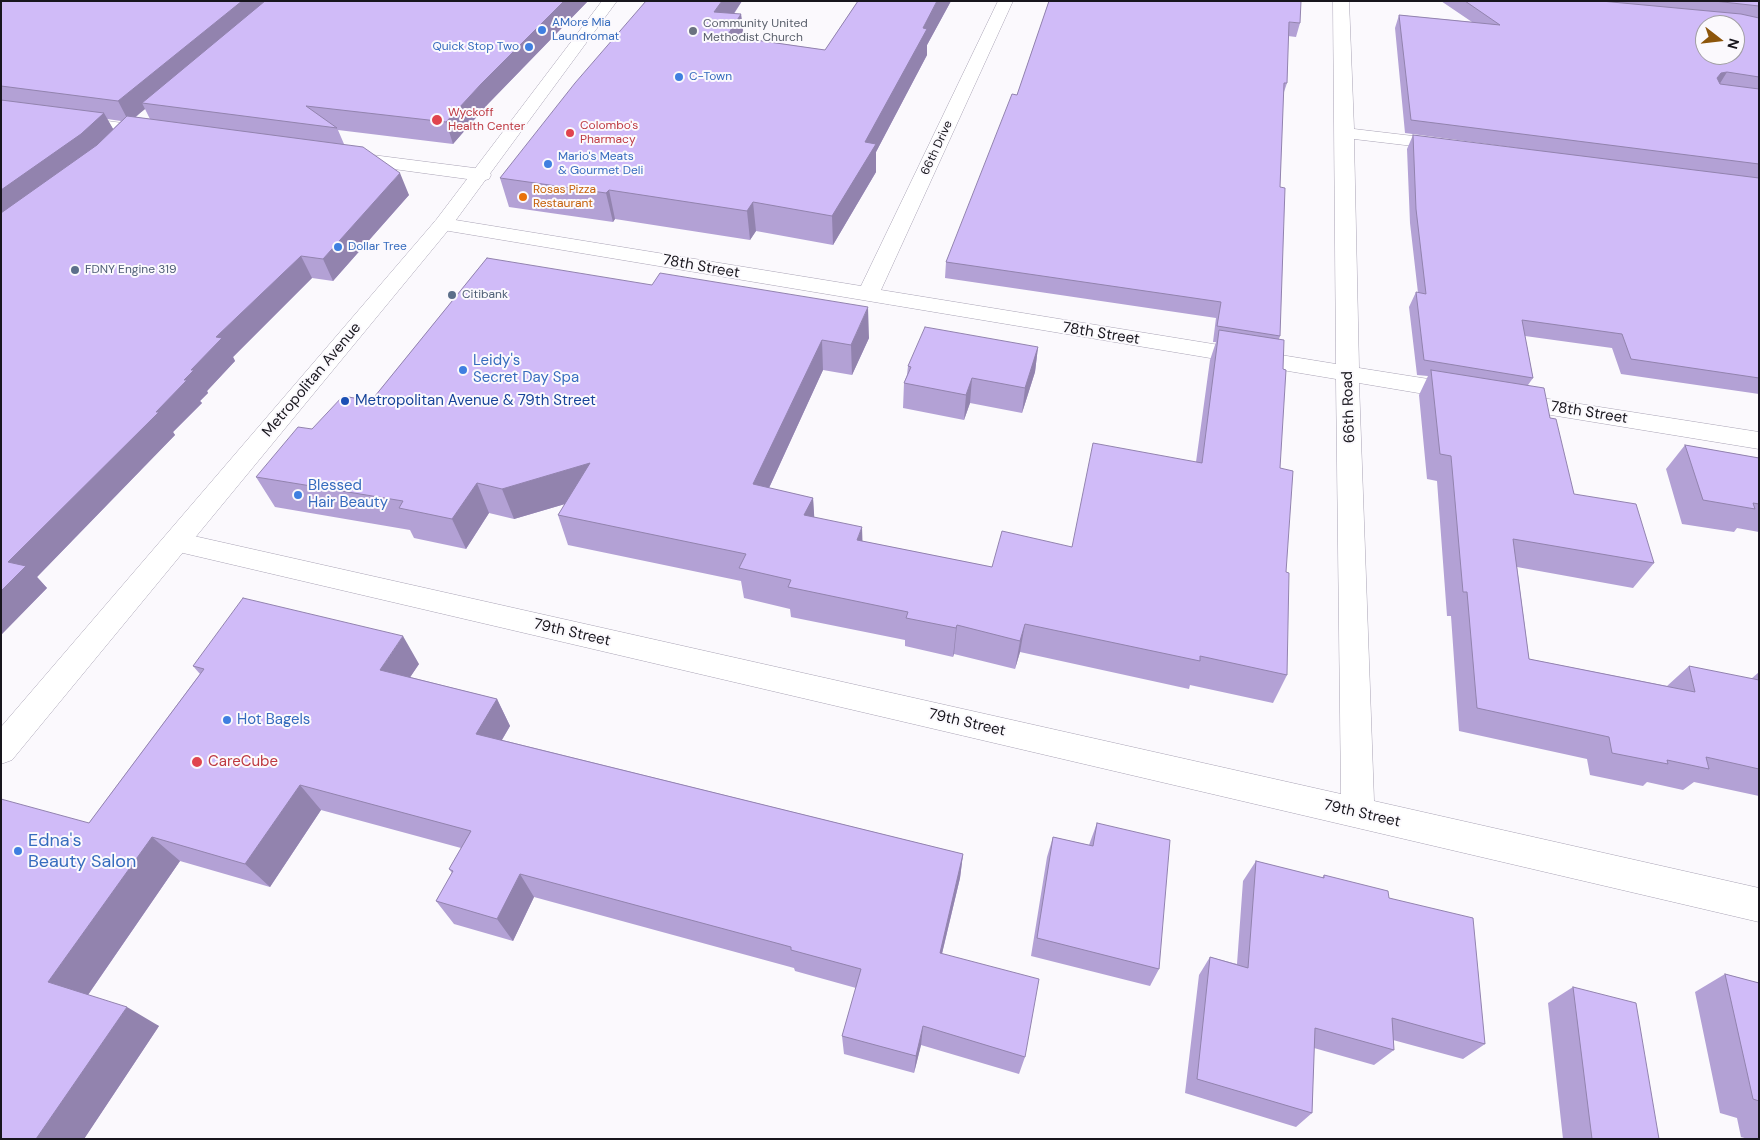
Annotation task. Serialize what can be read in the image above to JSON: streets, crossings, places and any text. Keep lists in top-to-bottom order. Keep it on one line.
{"streets":{"street":["66th Drive","78th Street","Metropolitan Avenue","66th Road","79th Street"]},"crossings":[["66th Drive","78th Street"],["78th Street","Metropolitan Avenue"],["78th Street","66th Road"],["Metropolitan Avenue","79th Street"],["66th Road","79th Street"]],"places":["AMore Mia Laundromat","Community United Methodist Church","Quick Stop Two","C-Town","Wyckoff Health Center","Colombo's Pharmacy","Mario's Meats & Gourmet Deli","Rosas Pizza Restaurant","Dollar Tree","FDNY Engine 319","Citibank","Leidy's Secret Day Spa","Metropolitan Avenue & 79th Street","Blessed Hair Beauty","Hot Bagels","CareCube","Edna's Beauty Salon"],"north":"right"}
